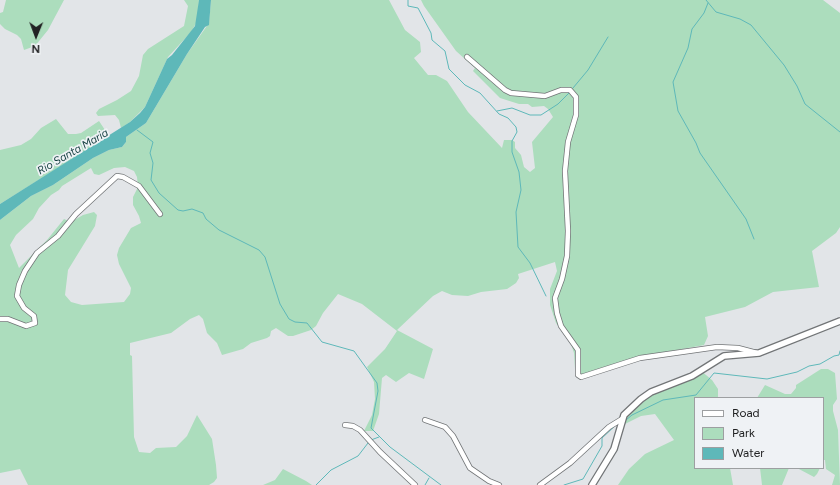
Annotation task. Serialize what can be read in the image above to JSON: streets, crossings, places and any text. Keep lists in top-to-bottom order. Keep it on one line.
{"water":["Rio Santa Maria"],"legend":["Road","Park","Water"],"north":"bottom"}
